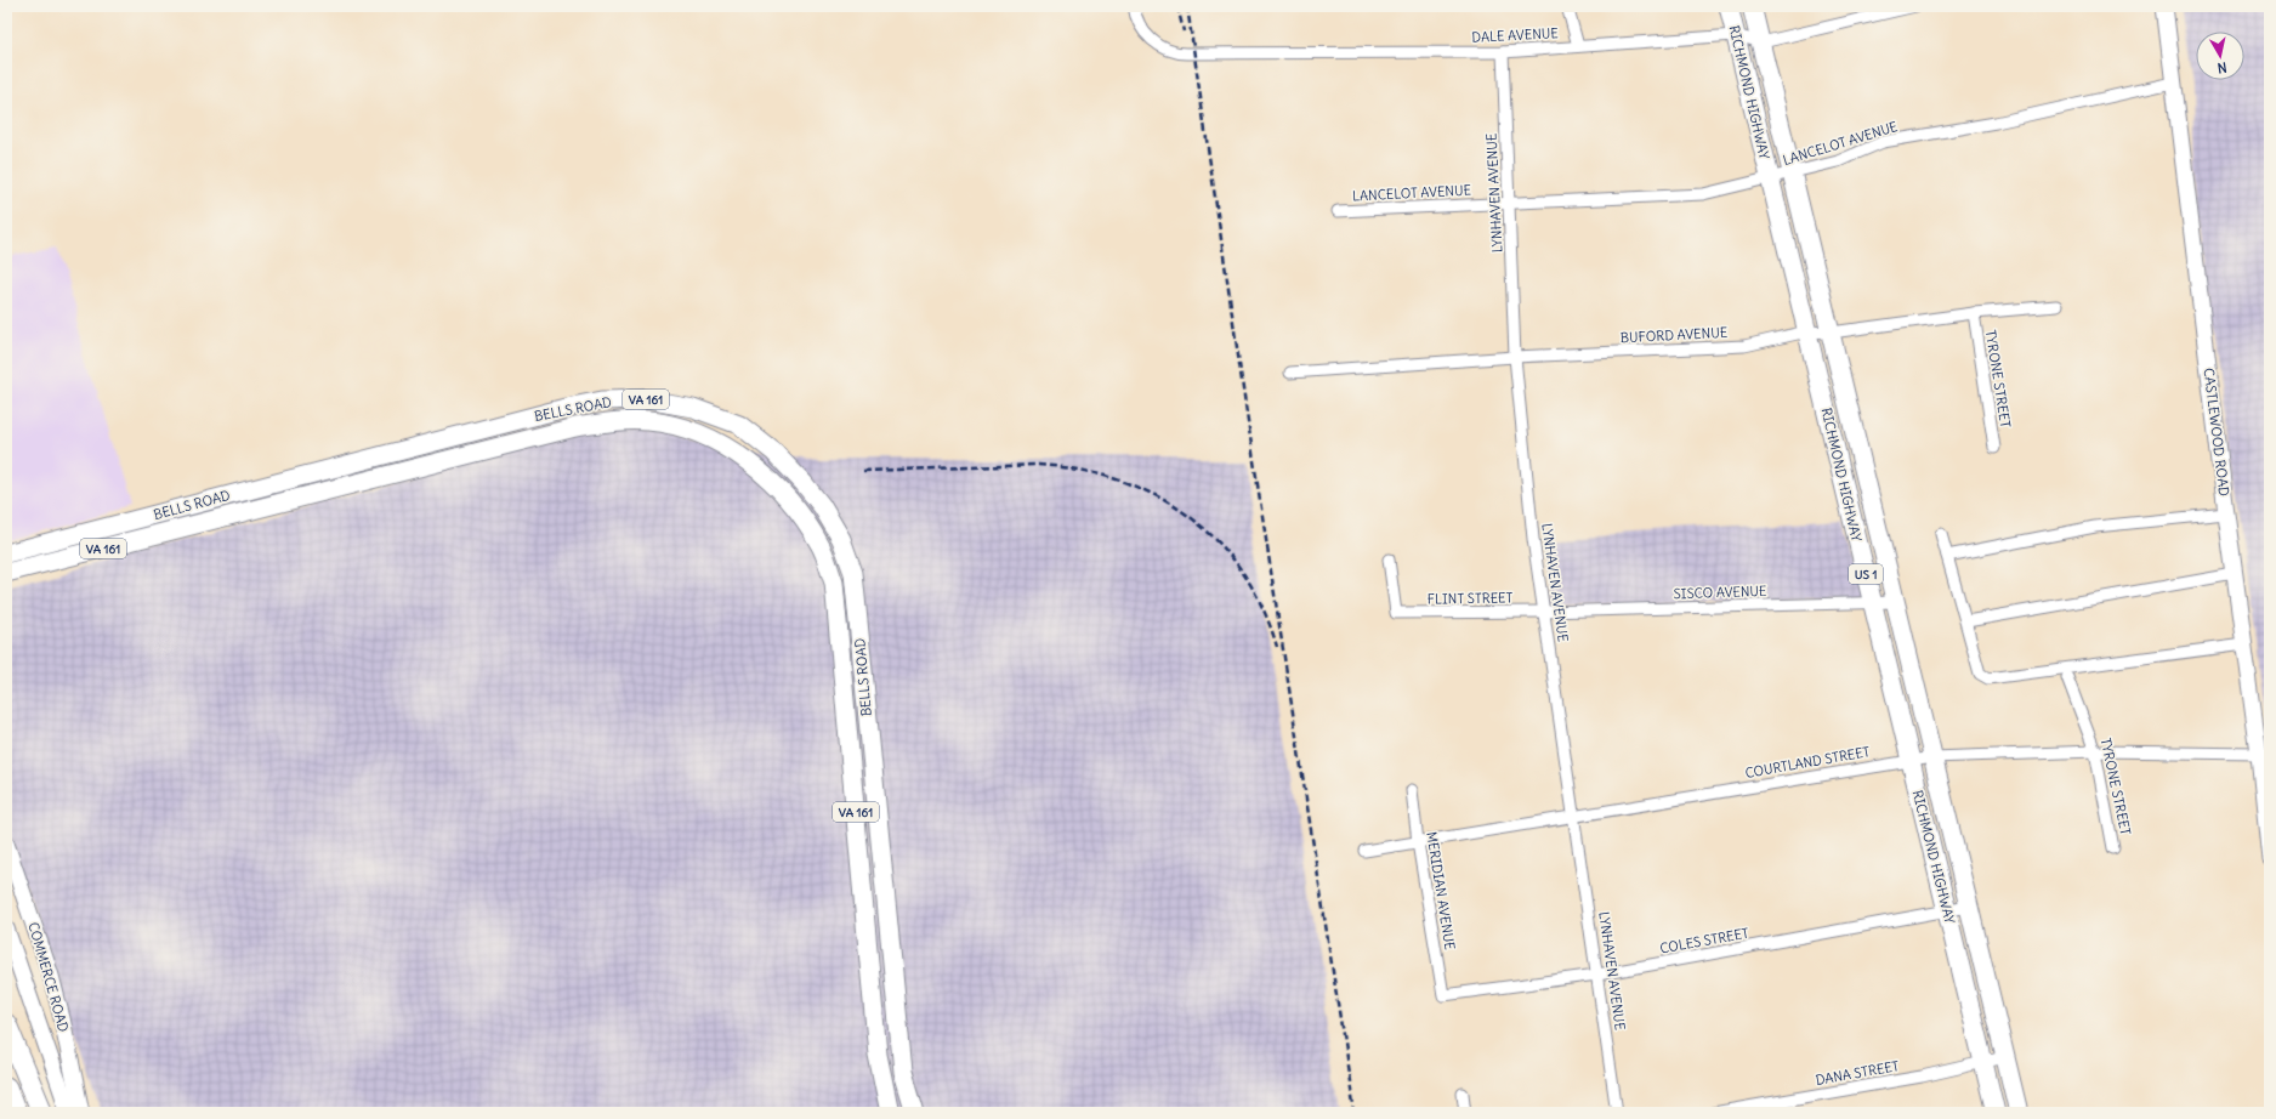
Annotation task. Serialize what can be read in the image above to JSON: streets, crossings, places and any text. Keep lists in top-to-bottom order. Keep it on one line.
{"streets":{"main road":["RICHMOND HIGHWAY","VA 161","BELLS ROAD","US 1"],"street":["DALE AVENUE","LANCELOT AVENUE","LYNHAVEN AVENUE","BUFORD AVENUE","TYRONE STREET","CASTLEWOOD ROAD","SISCO AVENUE","FLINT STREET","COURTLAND STREET","MERIDIAN AVENUE","COLES STREET","COMMERCE ROAD","DANA STREET"]},"crossings":[["DALE AVENUE","RICHMOND HIGHWAY"],["DALE AVENUE","LYNHAVEN AVENUE"],["RICHMOND HIGHWAY","LANCELOT AVENUE"],["RICHMOND HIGHWAY","BUFORD AVENUE"],["RICHMOND HIGHWAY","SISCO AVENUE"],["RICHMOND HIGHWAY","COURTLAND STREET"],["RICHMOND HIGHWAY","COLES STREET"],["RICHMOND HIGHWAY","DANA STREET"],["LANCELOT AVENUE","LYNHAVEN AVENUE"],["LANCELOT AVENUE","CASTLEWOOD ROAD"],["LYNHAVEN AVENUE","BUFORD AVENUE"],["LYNHAVEN AVENUE","SISCO AVENUE"],["LYNHAVEN AVENUE","FLINT STREET"],["LYNHAVEN AVENUE","COURTLAND STREET"],["LYNHAVEN AVENUE","COLES STREET"],["BUFORD AVENUE","TYRONE STREET"],["TYRONE STREET","COURTLAND STREET"],["CASTLEWOOD ROAD","COURTLAND STREET"],["SISCO AVENUE","FLINT STREET"],["COURTLAND STREET","MERIDIAN AVENUE"],["MERIDIAN AVENUE","COLES STREET"]],"north":"bottom"}
